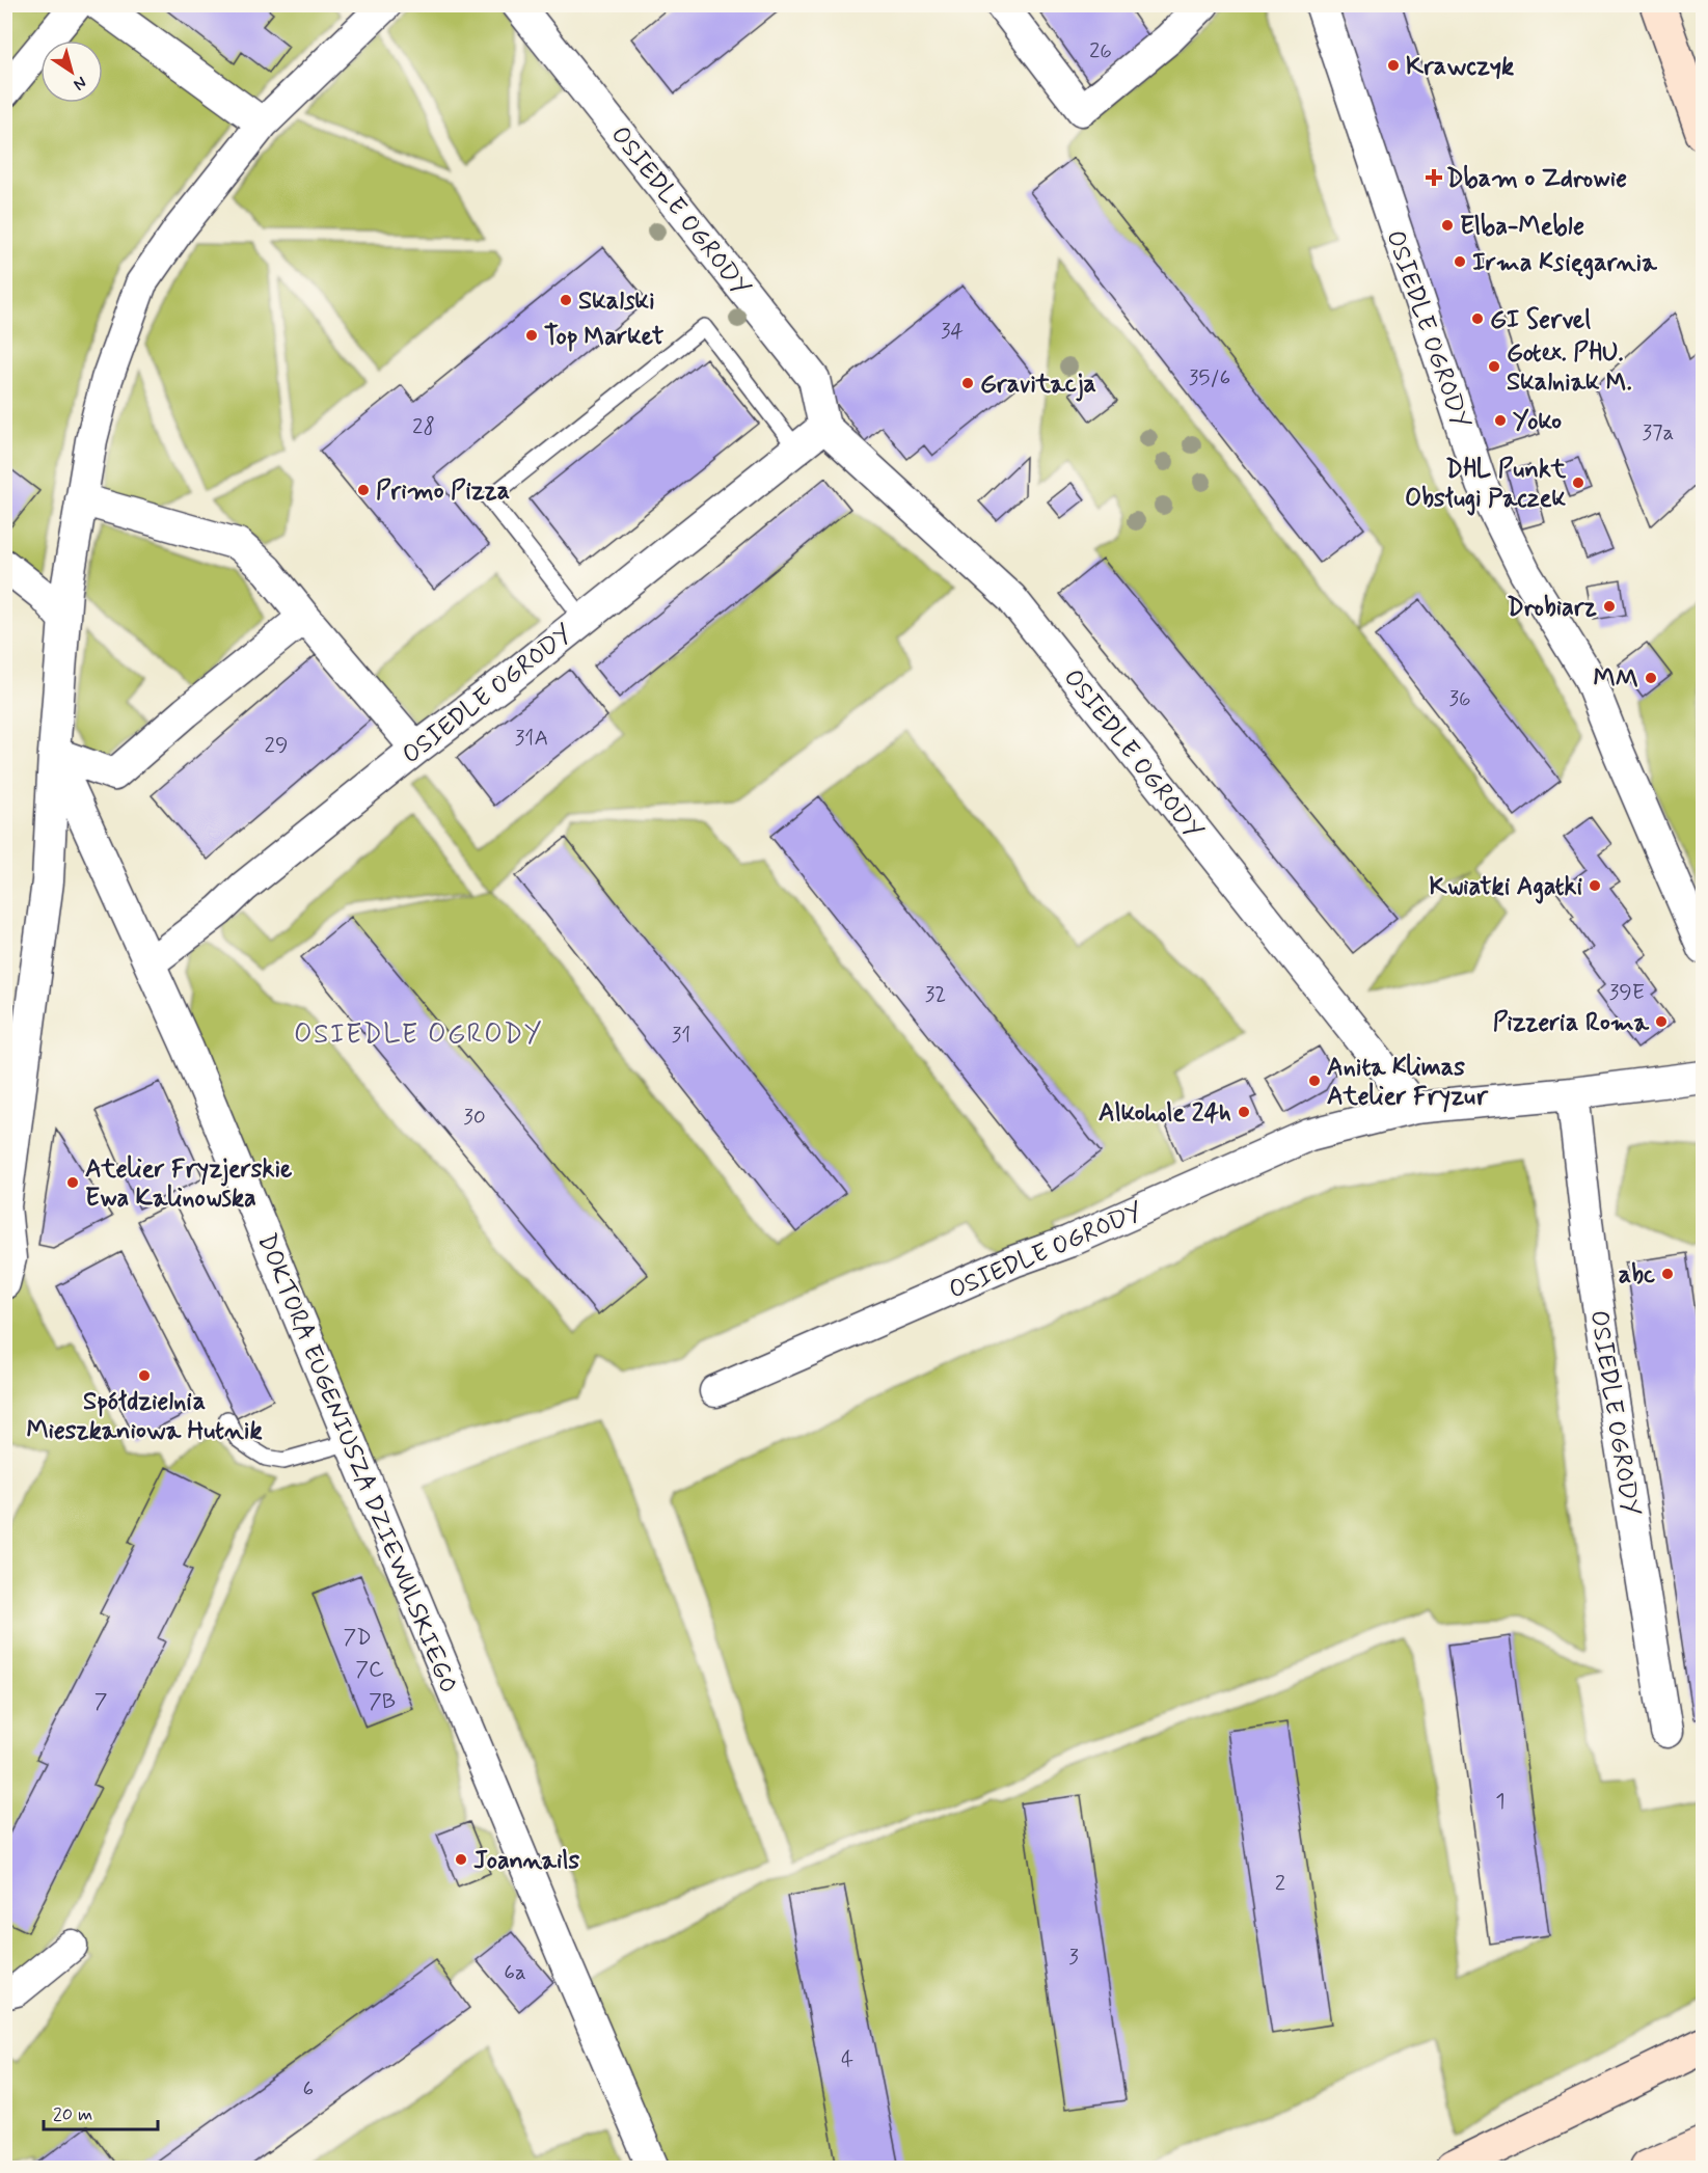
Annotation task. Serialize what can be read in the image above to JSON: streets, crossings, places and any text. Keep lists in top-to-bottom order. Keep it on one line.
{"streets":{"street":["OSIEDLE OGRODY","DOKTORA EUGENIUSZA DZIEWULSKIEGO"]},"crossings":[["OSIEDLE OGRODY","DOKTORA EUGENIUSZA DZIEWULSKIEGO"]],"districts":["OSIEDLE OGRODY"],"places":{"other":["Krawczyk","Elba-Meble","Irma Księgarnia","Skalski","GI Servel","Top Market","Gotex. PHU. Skalniak M.","Gravitacja","Yoko","DHL Punkt Obsługi Paczek","Primo Pizza","Drobiarz","MM","Kwiatki Agatki","Pizzeria Roma","Anita Klimas Atelier Fryzur","Alkohole 24h","Atelier Fryzjerskie Ewa Kalinowska","abc","Spółdzielnia Mieszkaniowa Hutnik","Joannails"],"health":["Dbam o Zdrowie"]},"house_numbers":["26","34","35/6","28","37a","36","31A","29","39E","32","31","30","7D","7C","7","7B","1","2","3","6a","4","6"],"scale_bar":"20 m","north":"bottom right"}
